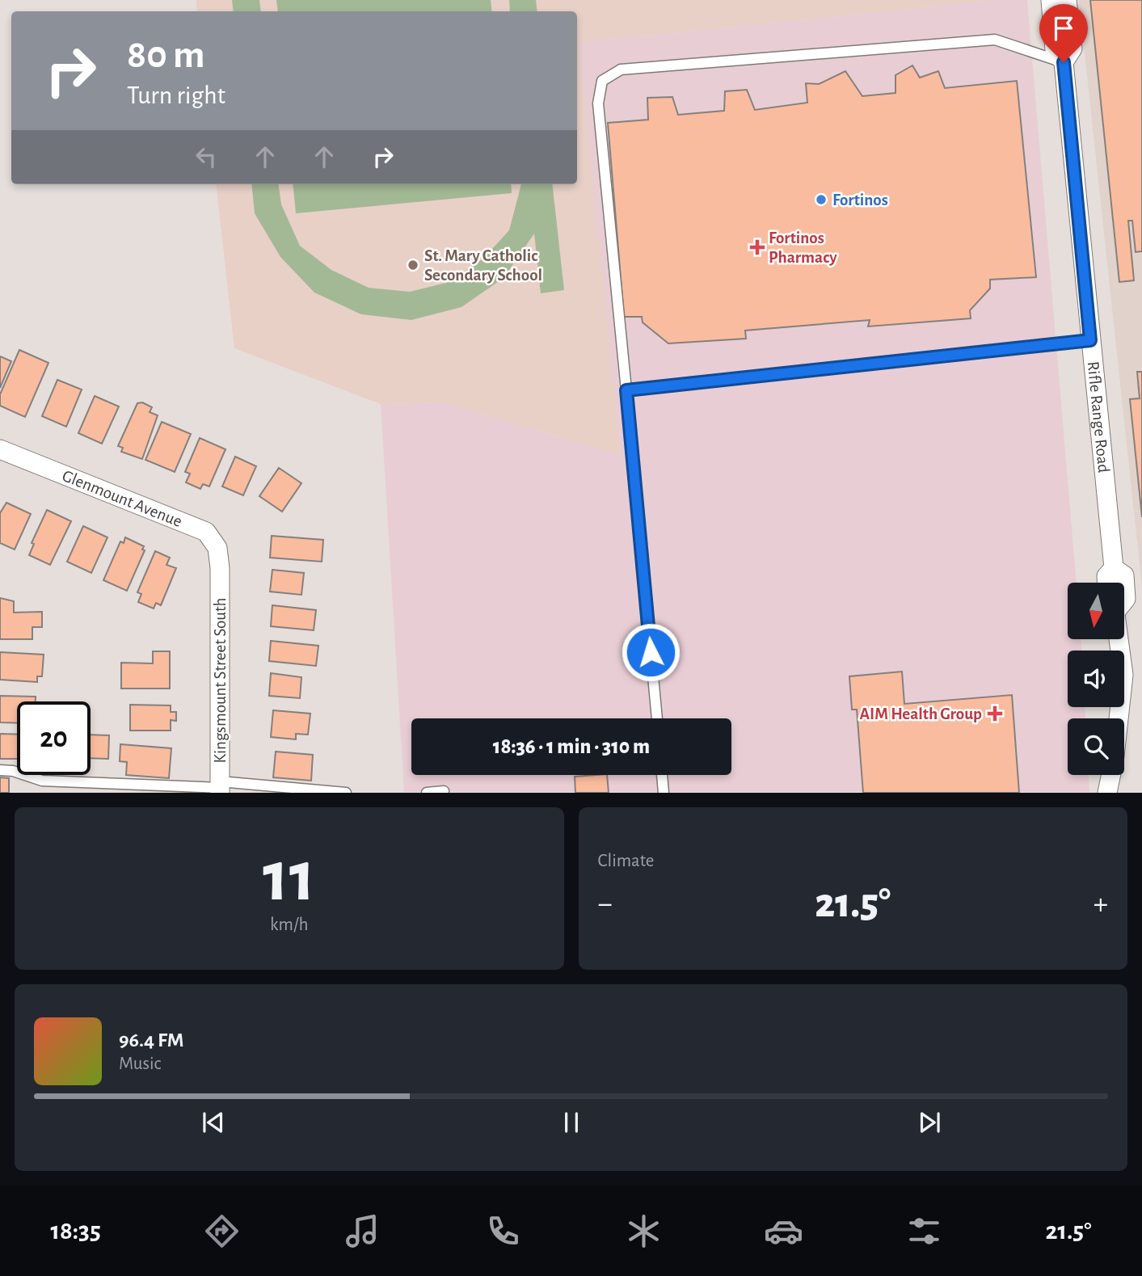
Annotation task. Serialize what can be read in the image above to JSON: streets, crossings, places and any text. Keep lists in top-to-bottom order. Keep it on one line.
{"streets":{"street":["Rifle Range Road","Glenmount Avenue","Kingsmount Street South"]},"crossings":[["Glenmount Avenue","Kingsmount Street South"]],"places":{"other":["Fortinos","St. Mary Catholic Secondary School"],"health":["Fortinos Pharmacy","AIM Health Group"]},"north":"bottom","page":{"turn":["80 m","Turn right"],"limit":"20","trip":"18:36 · 1 min · 310 m","tile":[["11","km/h"],"Climate"],"heat":["−","21.5°","+"],"song":["96.4 FM","Music"],"tabs":["18:35","21.5°"]}}
